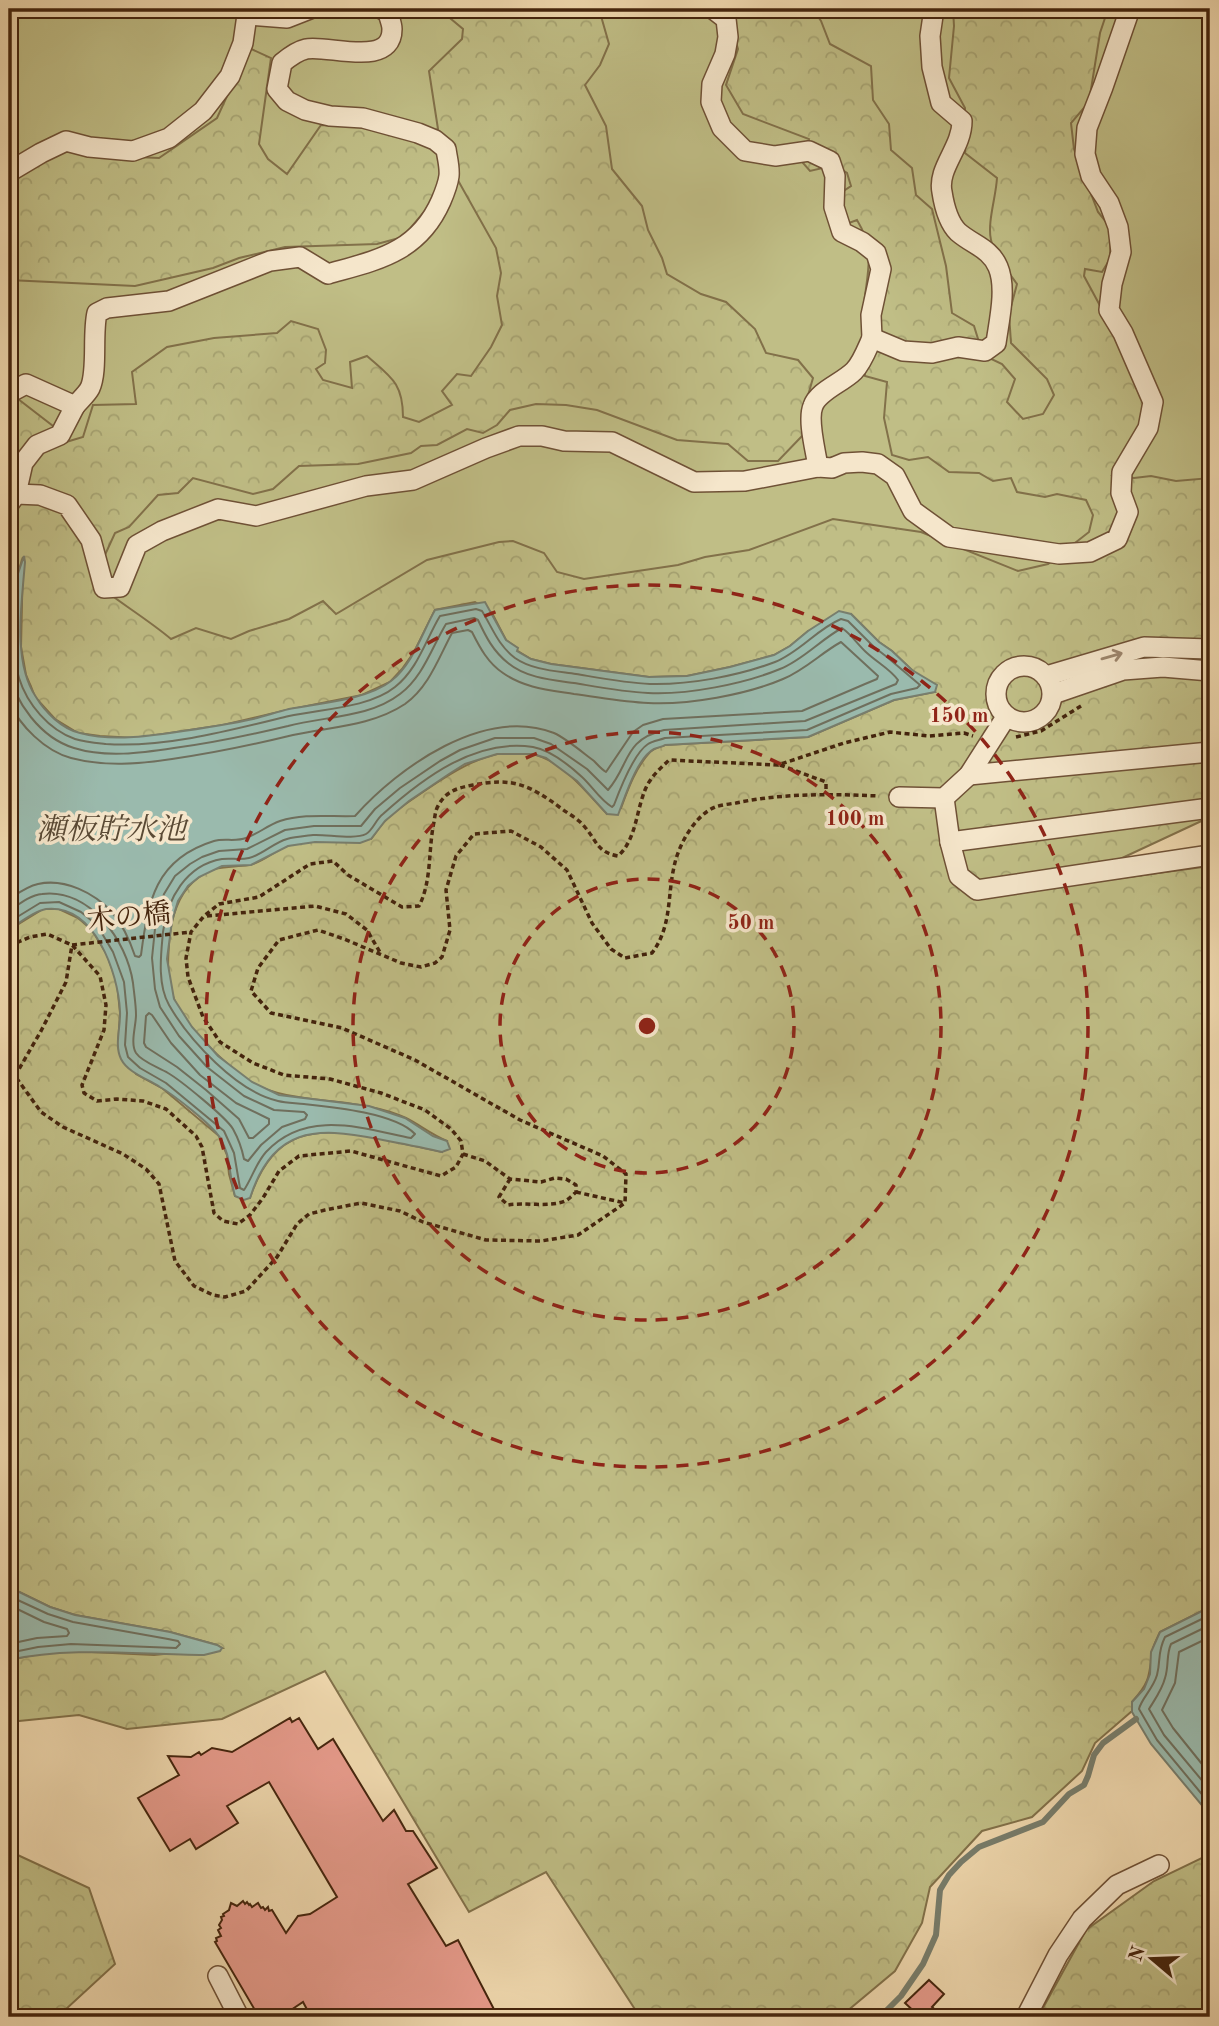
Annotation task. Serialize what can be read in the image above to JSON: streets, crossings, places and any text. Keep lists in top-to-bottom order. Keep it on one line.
{"streets":{"path":["木の橋"]},"water":["瀬板貯水池"],"north":"left","rings":["150 m","100 m","50 m"]}
